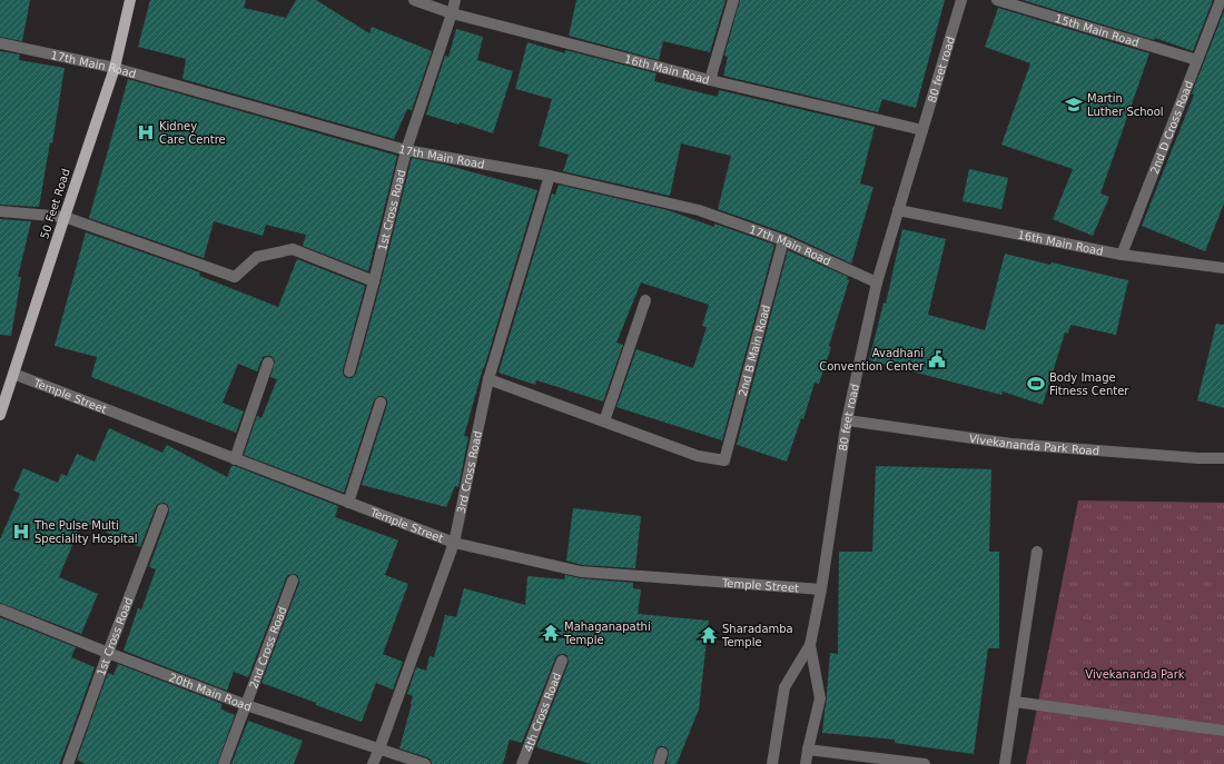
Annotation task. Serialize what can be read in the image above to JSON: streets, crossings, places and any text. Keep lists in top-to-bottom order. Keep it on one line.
{"streets":{"main road":["50 Feet Road"],"street":["15th Main Road","17th Main Road","16th Main Road","80 feet road","2nd D Cross Road","1st Cross Road","2nd B Main Road","Temple Street","Vivekananda Park Road","3rd Cross Road","2nd Cross Road","20th Main Road","4th Cross Road"]},"crossings":[["15th Main Road","2nd D Cross Road"],["17th Main Road","80 feet road"],["17th Main Road","50 Feet Road"],["17th Main Road","1st Cross Road"],["17th Main Road","2nd B Main Road"],["17th Main Road","3rd Cross Road"],["16th Main Road","80 feet road"],["16th Main Road","2nd D Cross Road"],["16th Main Road","1st Cross Road"],["80 feet road","Temple Street"],["80 feet road","Vivekananda Park Road"],["50 Feet Road","Temple Street"],["1st Cross Road","20th Main Road"],["Temple Street","3rd Cross Road"],["3rd Cross Road","20th Main Road"],["2nd Cross Road","20th Main Road"]],"parks":["Vivekananda Park"],"places":{"school or university":["Martin Luther School"],"hospital":["Kidney Care Centre","The Pulse Multi Speciality Hospital"],"public building":["Avadhani Convention Center"],"sports":["Body Image Fitness Center"],"temple":["Mahaganapathi Temple","Sharadamba Temple"]}}
